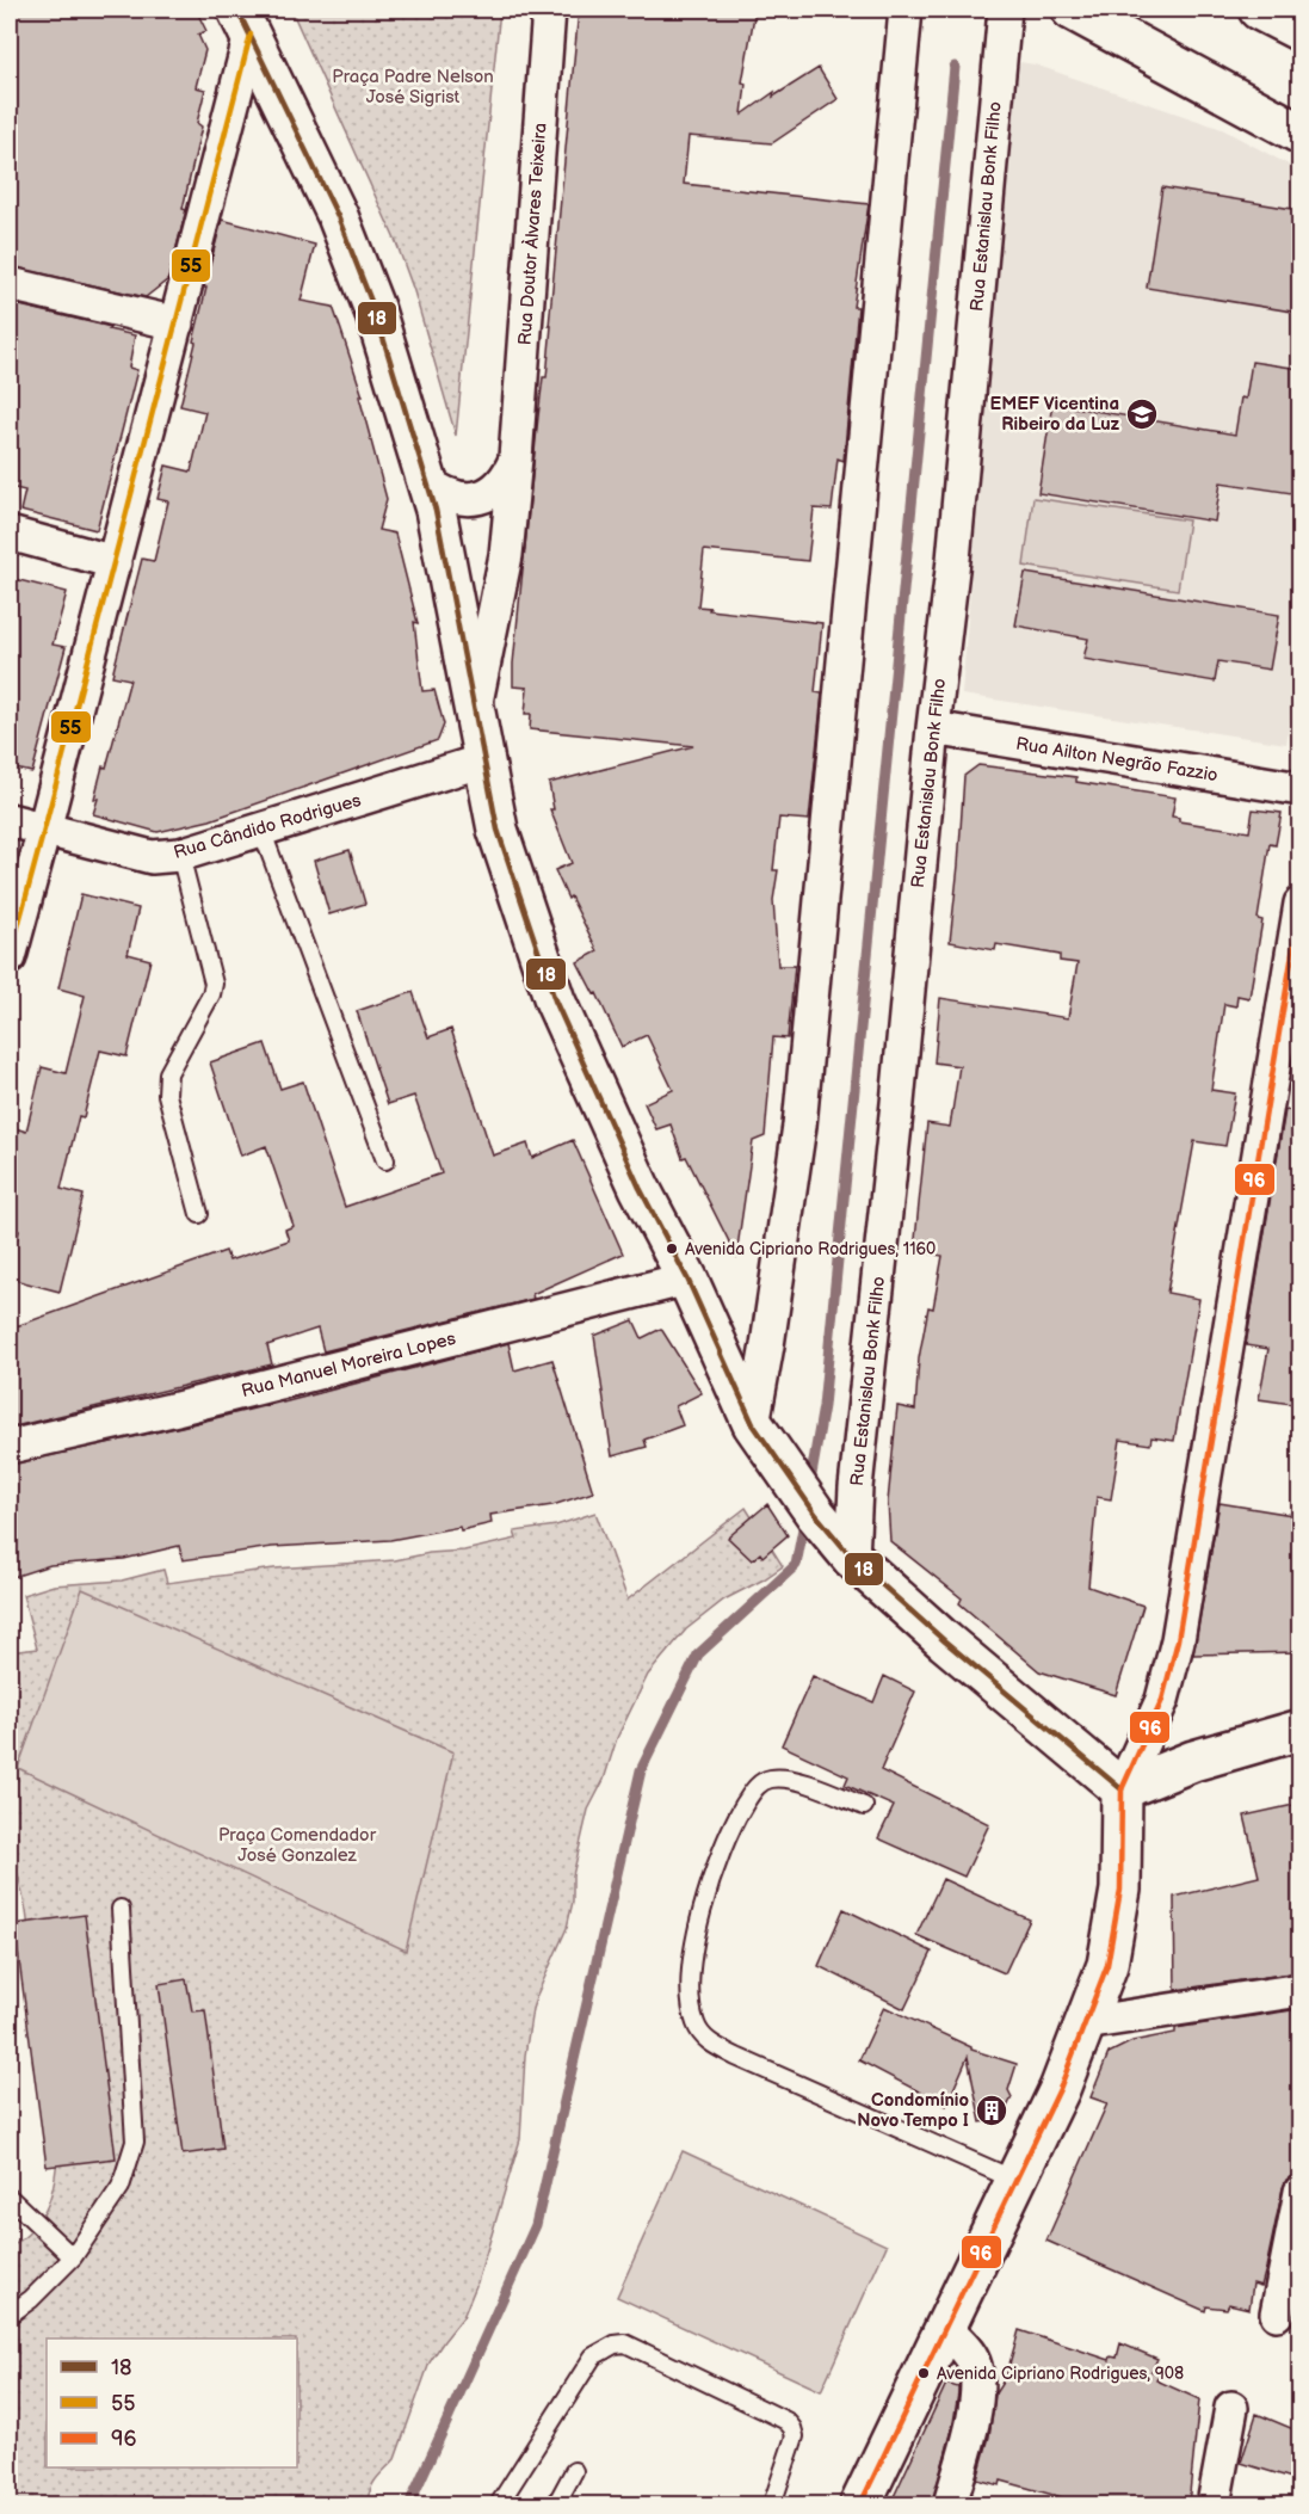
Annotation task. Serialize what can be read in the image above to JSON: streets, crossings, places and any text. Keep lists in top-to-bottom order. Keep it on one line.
{"streets":{"street":["Rua Estanislau Bonk Filho","Rua Doutor Àlvares Teixeira","Rua Ailton Negrão Fazzio","Rua Cândido Rodrigues","Rua Manuel Moreira Lopes"]},"crossings":[["Rua Estanislau Bonk Filho","Rua Ailton Negrão Fazzio"]],"parks":["Praça Padre Nelson José Sigrist","Praça Comendador José Gonzalez"],"places":{"school or university":["EMEF Vicentina Ribeiro da Luz"],"other":["Avenida Cipriano Rodrigues, 1160","Avenida Cipriano Rodrigues, 908"],"building":["Condomínio Novo Tempo I"]},"lines":["transit line 18","transit line 55","transit line 96"],"legend":["18","55","96"]}
